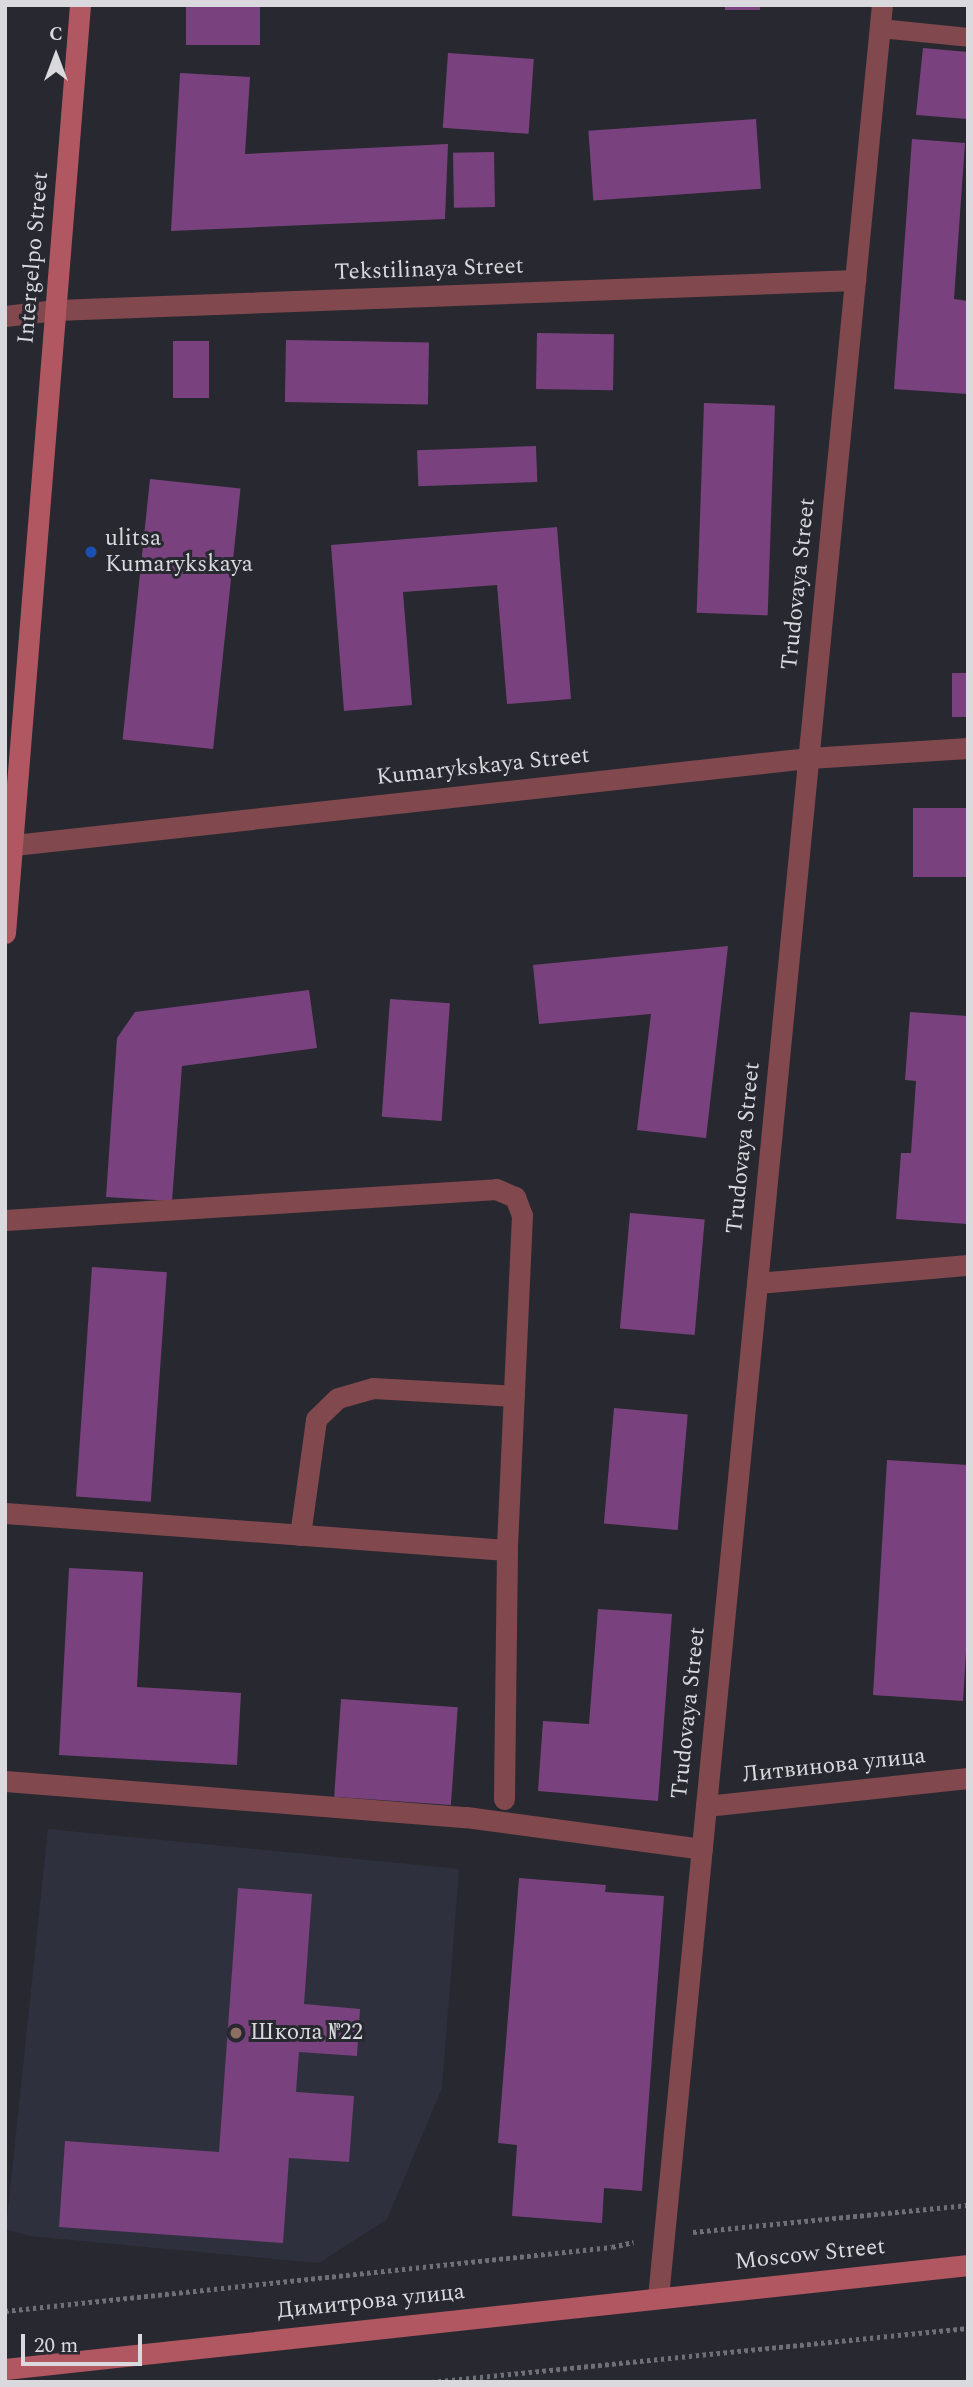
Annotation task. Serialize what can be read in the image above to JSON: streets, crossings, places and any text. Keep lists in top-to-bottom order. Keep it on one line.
{"streets":{"main road":["Intergelpo Street","Moscow Street","Димитрова улица"],"street":["Tekstilinaya Street","Trudovaya Street","Kumarykskaya Street","Литвинова улица"]},"crossings":[["Intergelpo Street","Tekstilinaya Street"],["Intergelpo Street","Kumarykskaya Street"],["Tekstilinaya Street","Trudovaya Street"],["Trudovaya Street","Kumarykskaya Street"],["Trudovaya Street","Литвинова улица"],["Trudovaya Street","Moscow Street"],["Trudovaya Street","Димитрова улица"],["Moscow Street","Димитрова улица"]],"places":["ulitsa Kumarykskaya","Школа №22"],"scale_bar":"20 m","north":"top"}
